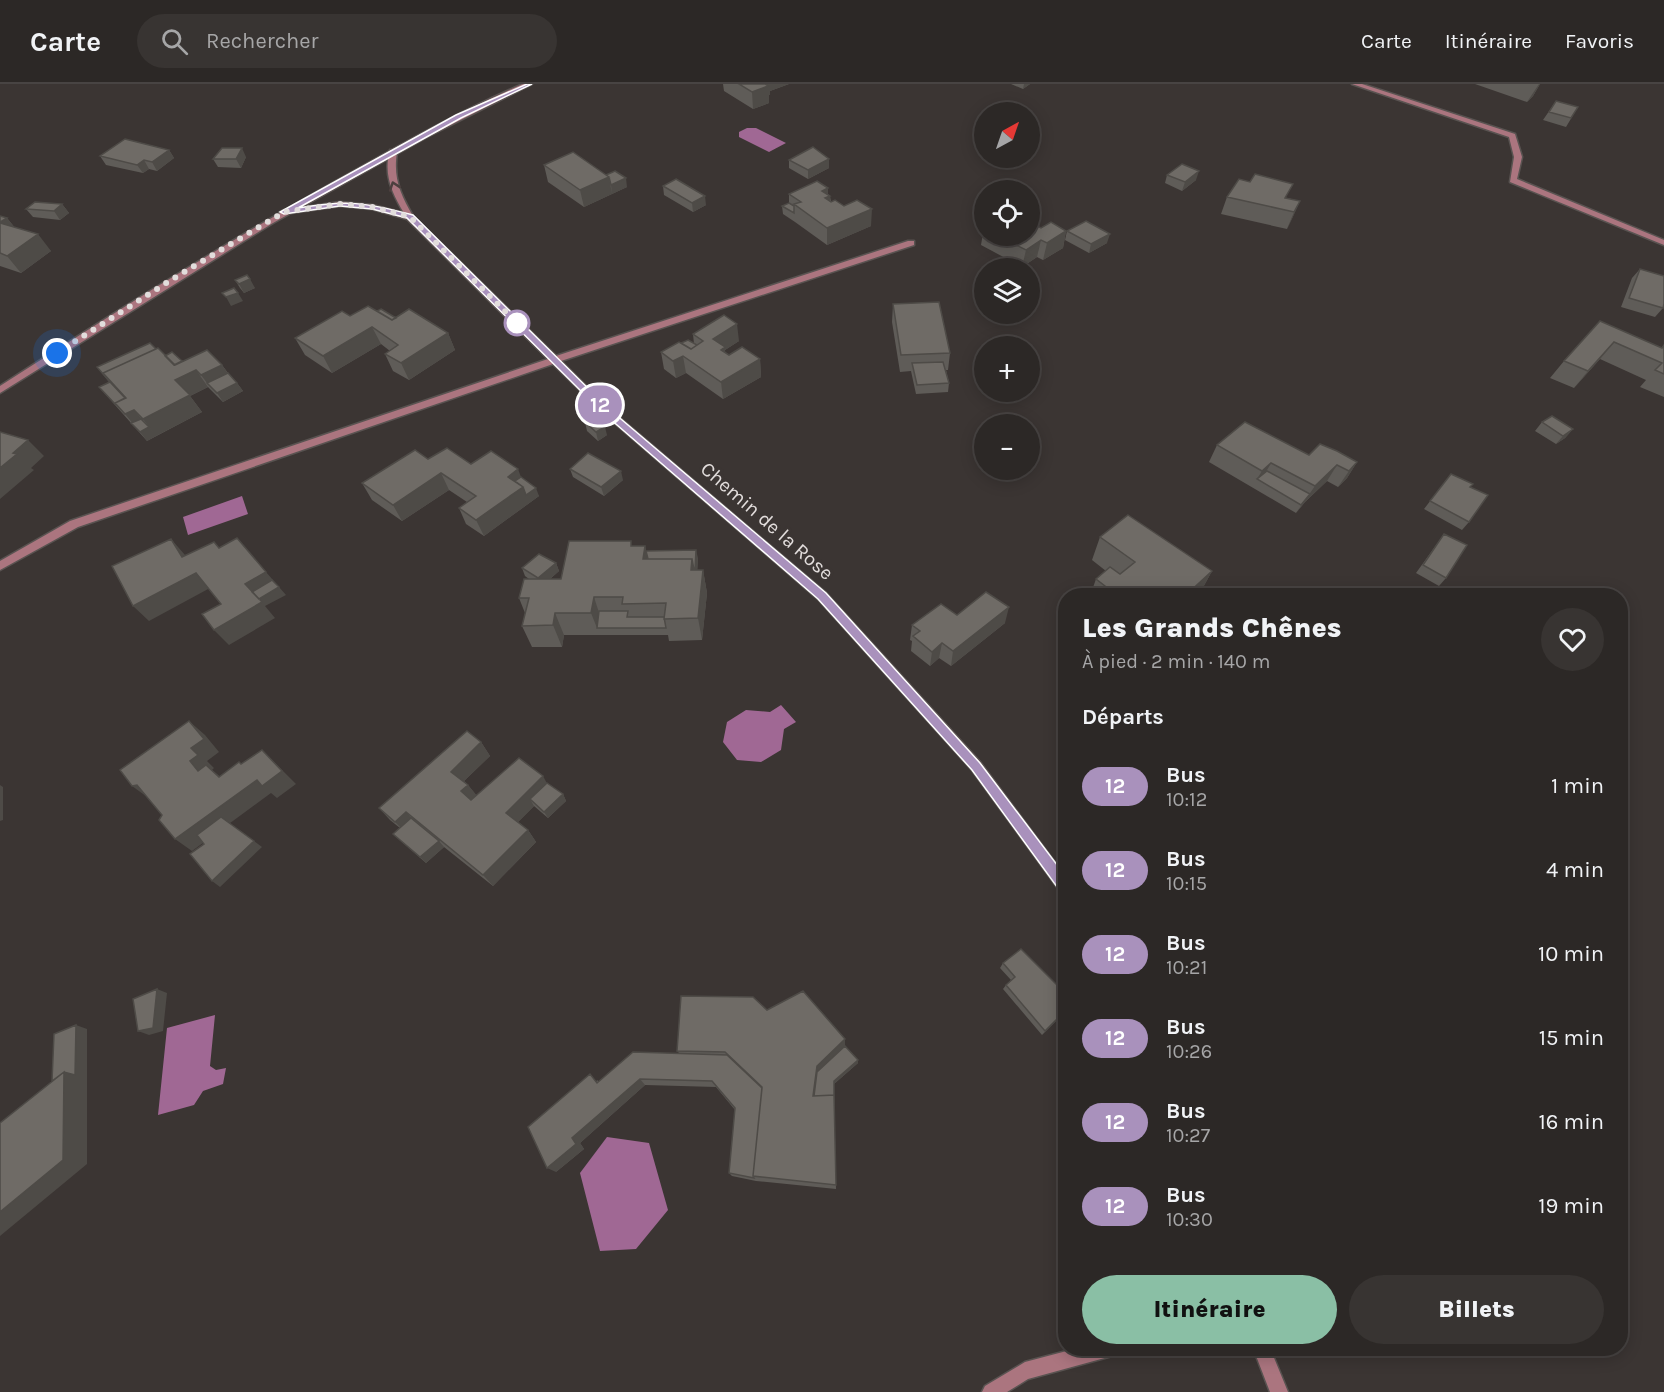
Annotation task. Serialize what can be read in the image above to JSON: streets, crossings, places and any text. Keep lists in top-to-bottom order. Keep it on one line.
{"streets":{"street":["Chemin de la Rose"]},"lines":["bus line 12"],"north":"top right","page":{"header":"Carte","search":"Rechercher","nav":["Carte","Itinéraire","Favoris"],"on_map":"12","map_buttons":["+","−"],"heading":[["Les Grands Chênes","À pied · 2 min · 140 m"],"Départs"],"list":[{"mark":"12","name":"Bus","note":"10:12","value":"1 min"},{"mark":"12","name":"Bus","note":"10:15","value":"4 min"},{"mark":"12","name":"Bus","note":"10:21","value":"10 min"},{"mark":"12","name":"Bus","note":"10:26","value":"15 min"},{"mark":"12","name":"Bus","note":"10:27","value":"16 min"},{"mark":"12","name":"Bus","note":"10:30","value":"19 min"}],"buttons":["Itinéraire","Billets"]}}
